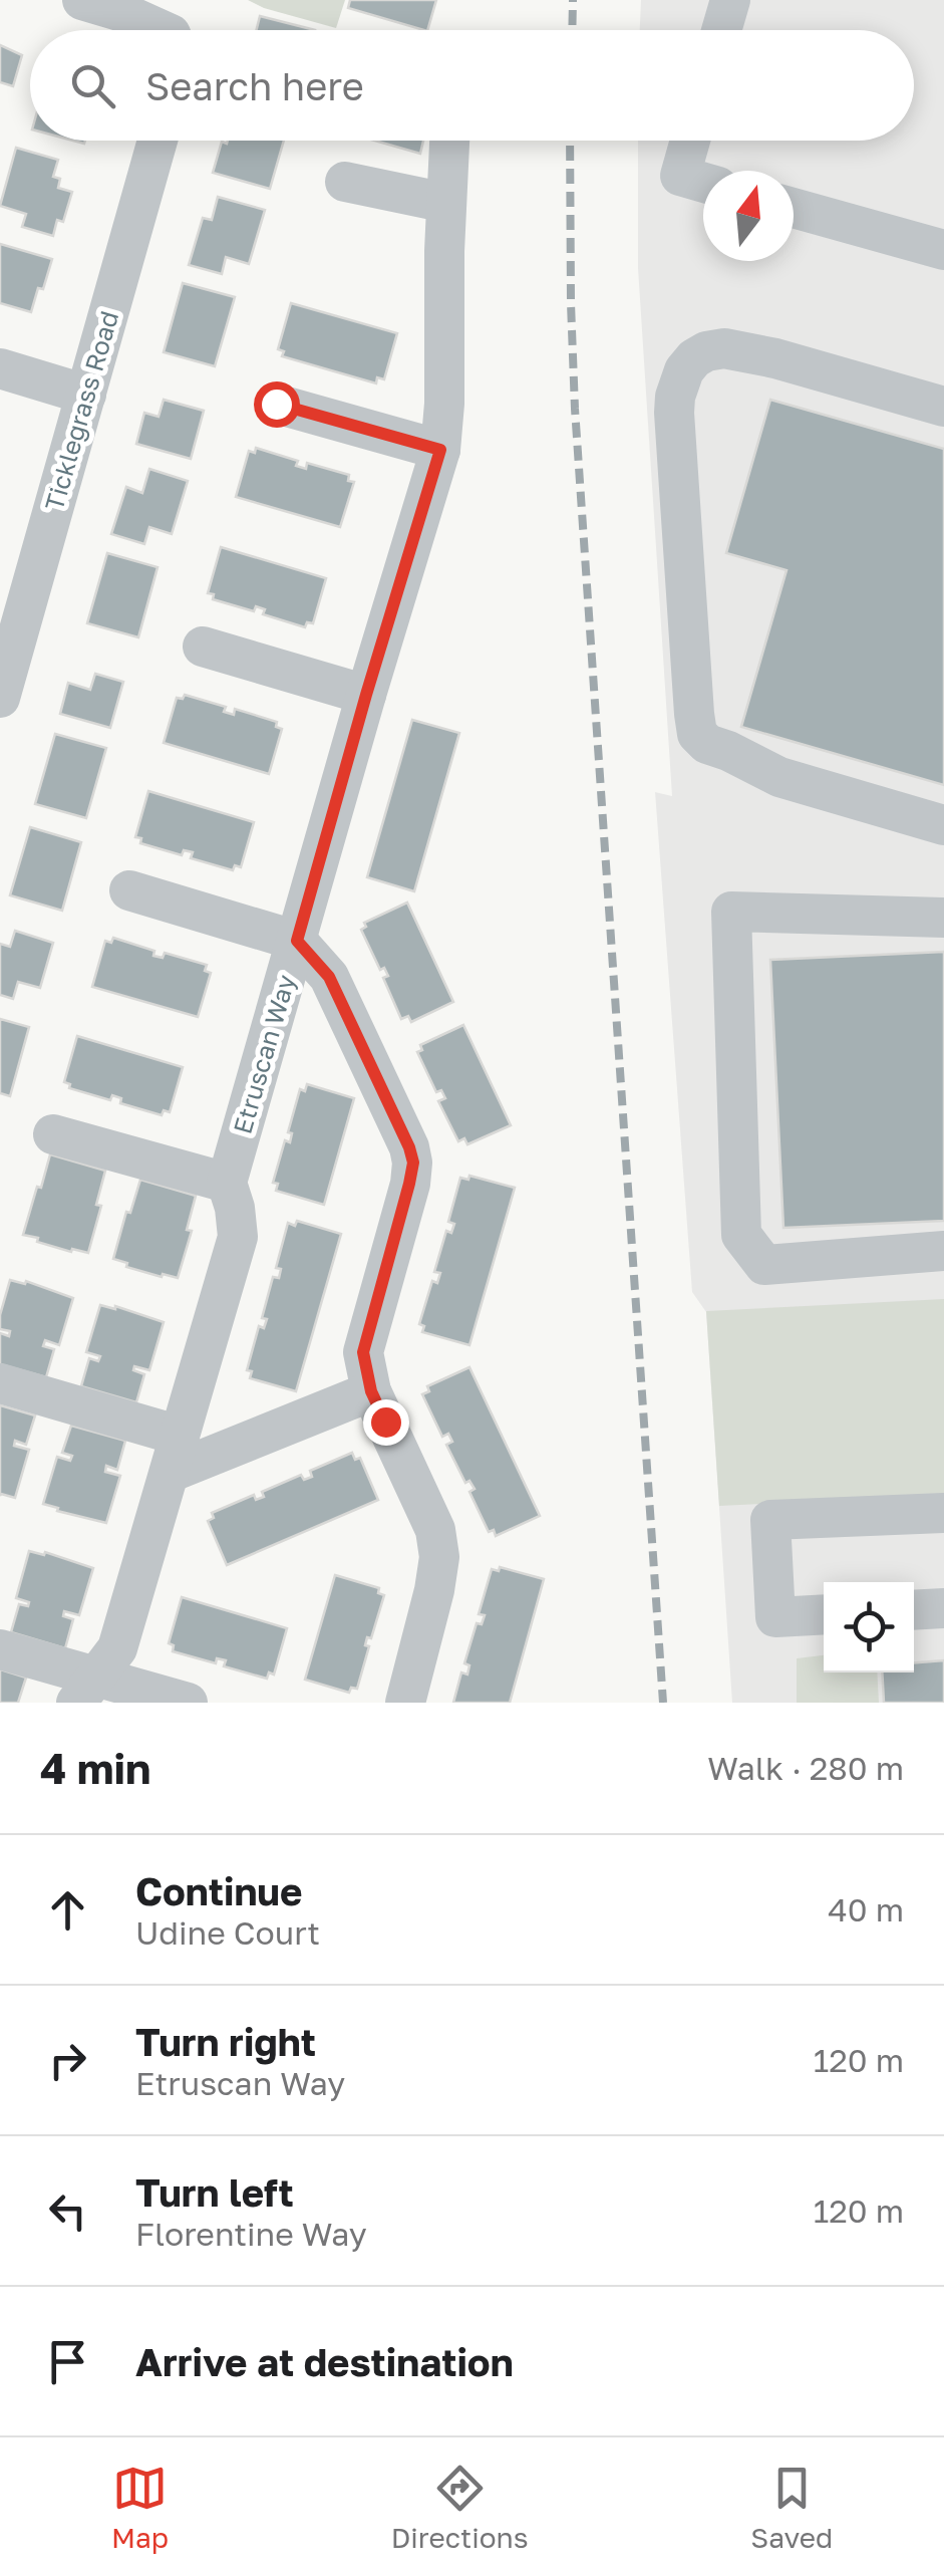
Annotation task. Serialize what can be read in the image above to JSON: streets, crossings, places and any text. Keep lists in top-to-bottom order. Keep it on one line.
{"streets":{"street":["Ticklegrass Road","Etruscan Way"]},"north":"top","page":{"search":"Search here","heading":["4 min","Walk · 280 m"],"list":[["Continue","Udine Court","40 m"],["Turn right","Etruscan Way","120 m"],["Turn left","Florentine Way","120 m"],"Arrive at destination"],"nav":["Map","Directions","Saved"]}}
